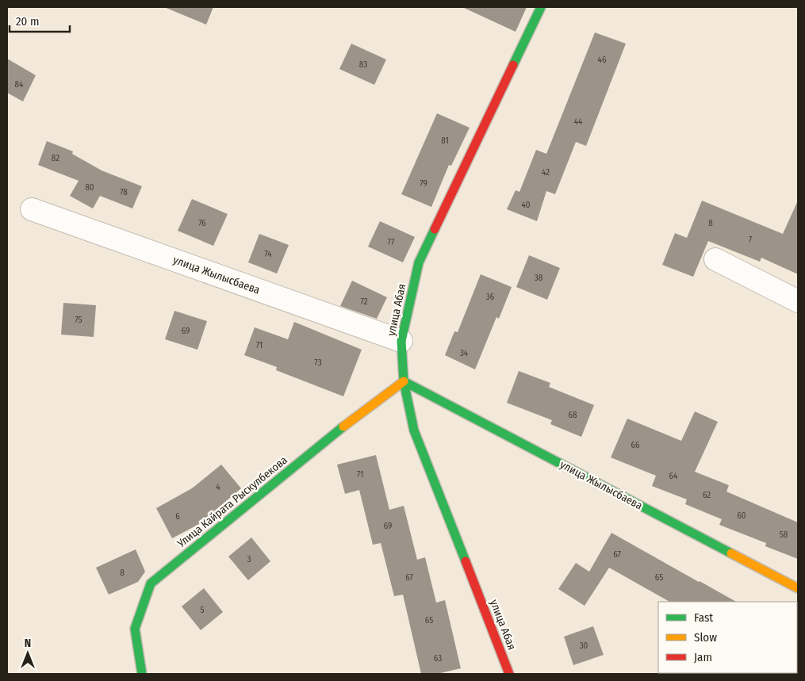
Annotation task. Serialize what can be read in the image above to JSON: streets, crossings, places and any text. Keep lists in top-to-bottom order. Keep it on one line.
{"streets":{"street":["улица Жылысбаева","улица Абая","Улица Кайрата Рыскулбекова"]},"crossings":[["улица Жылысбаева","улица Абая"],["улица Жылысбаева","Улица Кайрата Рыскулбекова"],["улица Абая","Улица Кайрата Рыскулбекова"]],"house_numbers":["46","83","84","44","81","82","42","79","80","78","40","76","8","7","77","74","38","36","72","75","69","71","34","73","68","66","71","64","4","62","60","6","69","58","67","3","8","67","65","5","65","30","63"],"legend":["Fast","Slow","Jam"],"scale_bar":"20 m","north":"top"}
